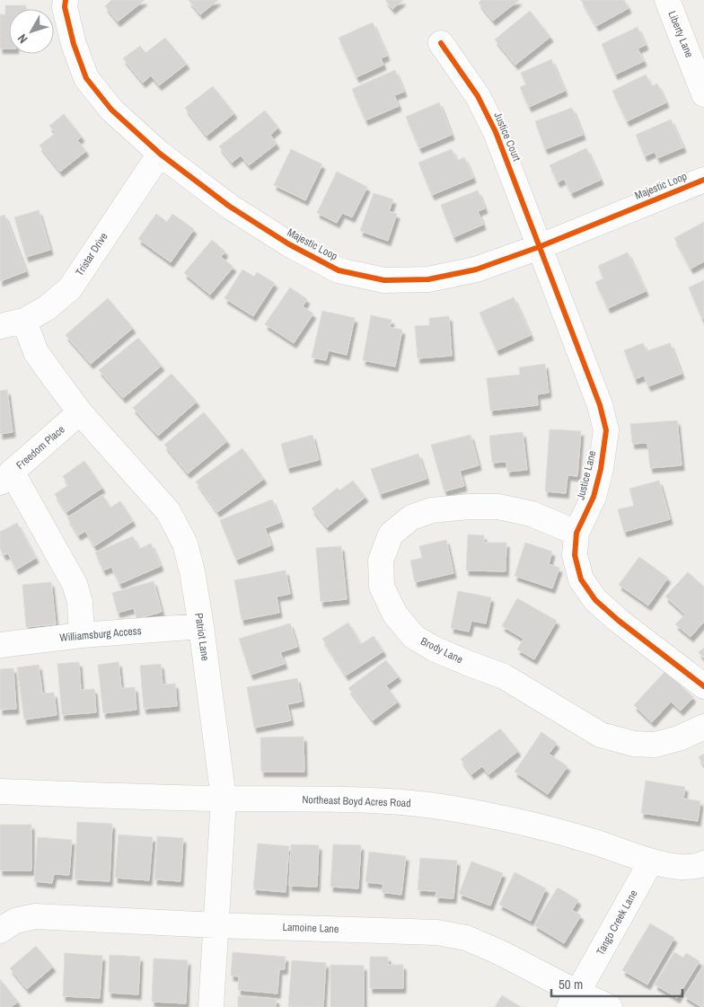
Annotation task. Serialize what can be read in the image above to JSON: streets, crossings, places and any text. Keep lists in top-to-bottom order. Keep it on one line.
{"streets":{"street":["Liberty Lane","Justice Court","Majestic Loop","Tristar Drive","Freedom Place","Justice Lane","Williamsburg Access","Patriot Lane","Brody Lane","Northeast Boyd Acres Road","Tango Creek Lane","Lamoine Lane"]},"crossings":[["Justice Court","Majestic Loop"],["Justice Court","Justice Lane"],["Majestic Loop","Tristar Drive"],["Majestic Loop","Justice Lane"],["Tristar Drive","Patriot Lane"],["Freedom Place","Patriot Lane"],["Justice Lane","Brody Lane"],["Williamsburg Access","Patriot Lane"],["Patriot Lane","Northeast Boyd Acres Road"],["Patriot Lane","Lamoine Lane"],["Northeast Boyd Acres Road","Tango Creek Lane"],["Tango Creek Lane","Lamoine Lane"]],"scale_bar":"50 m","north":"bottom left"}
